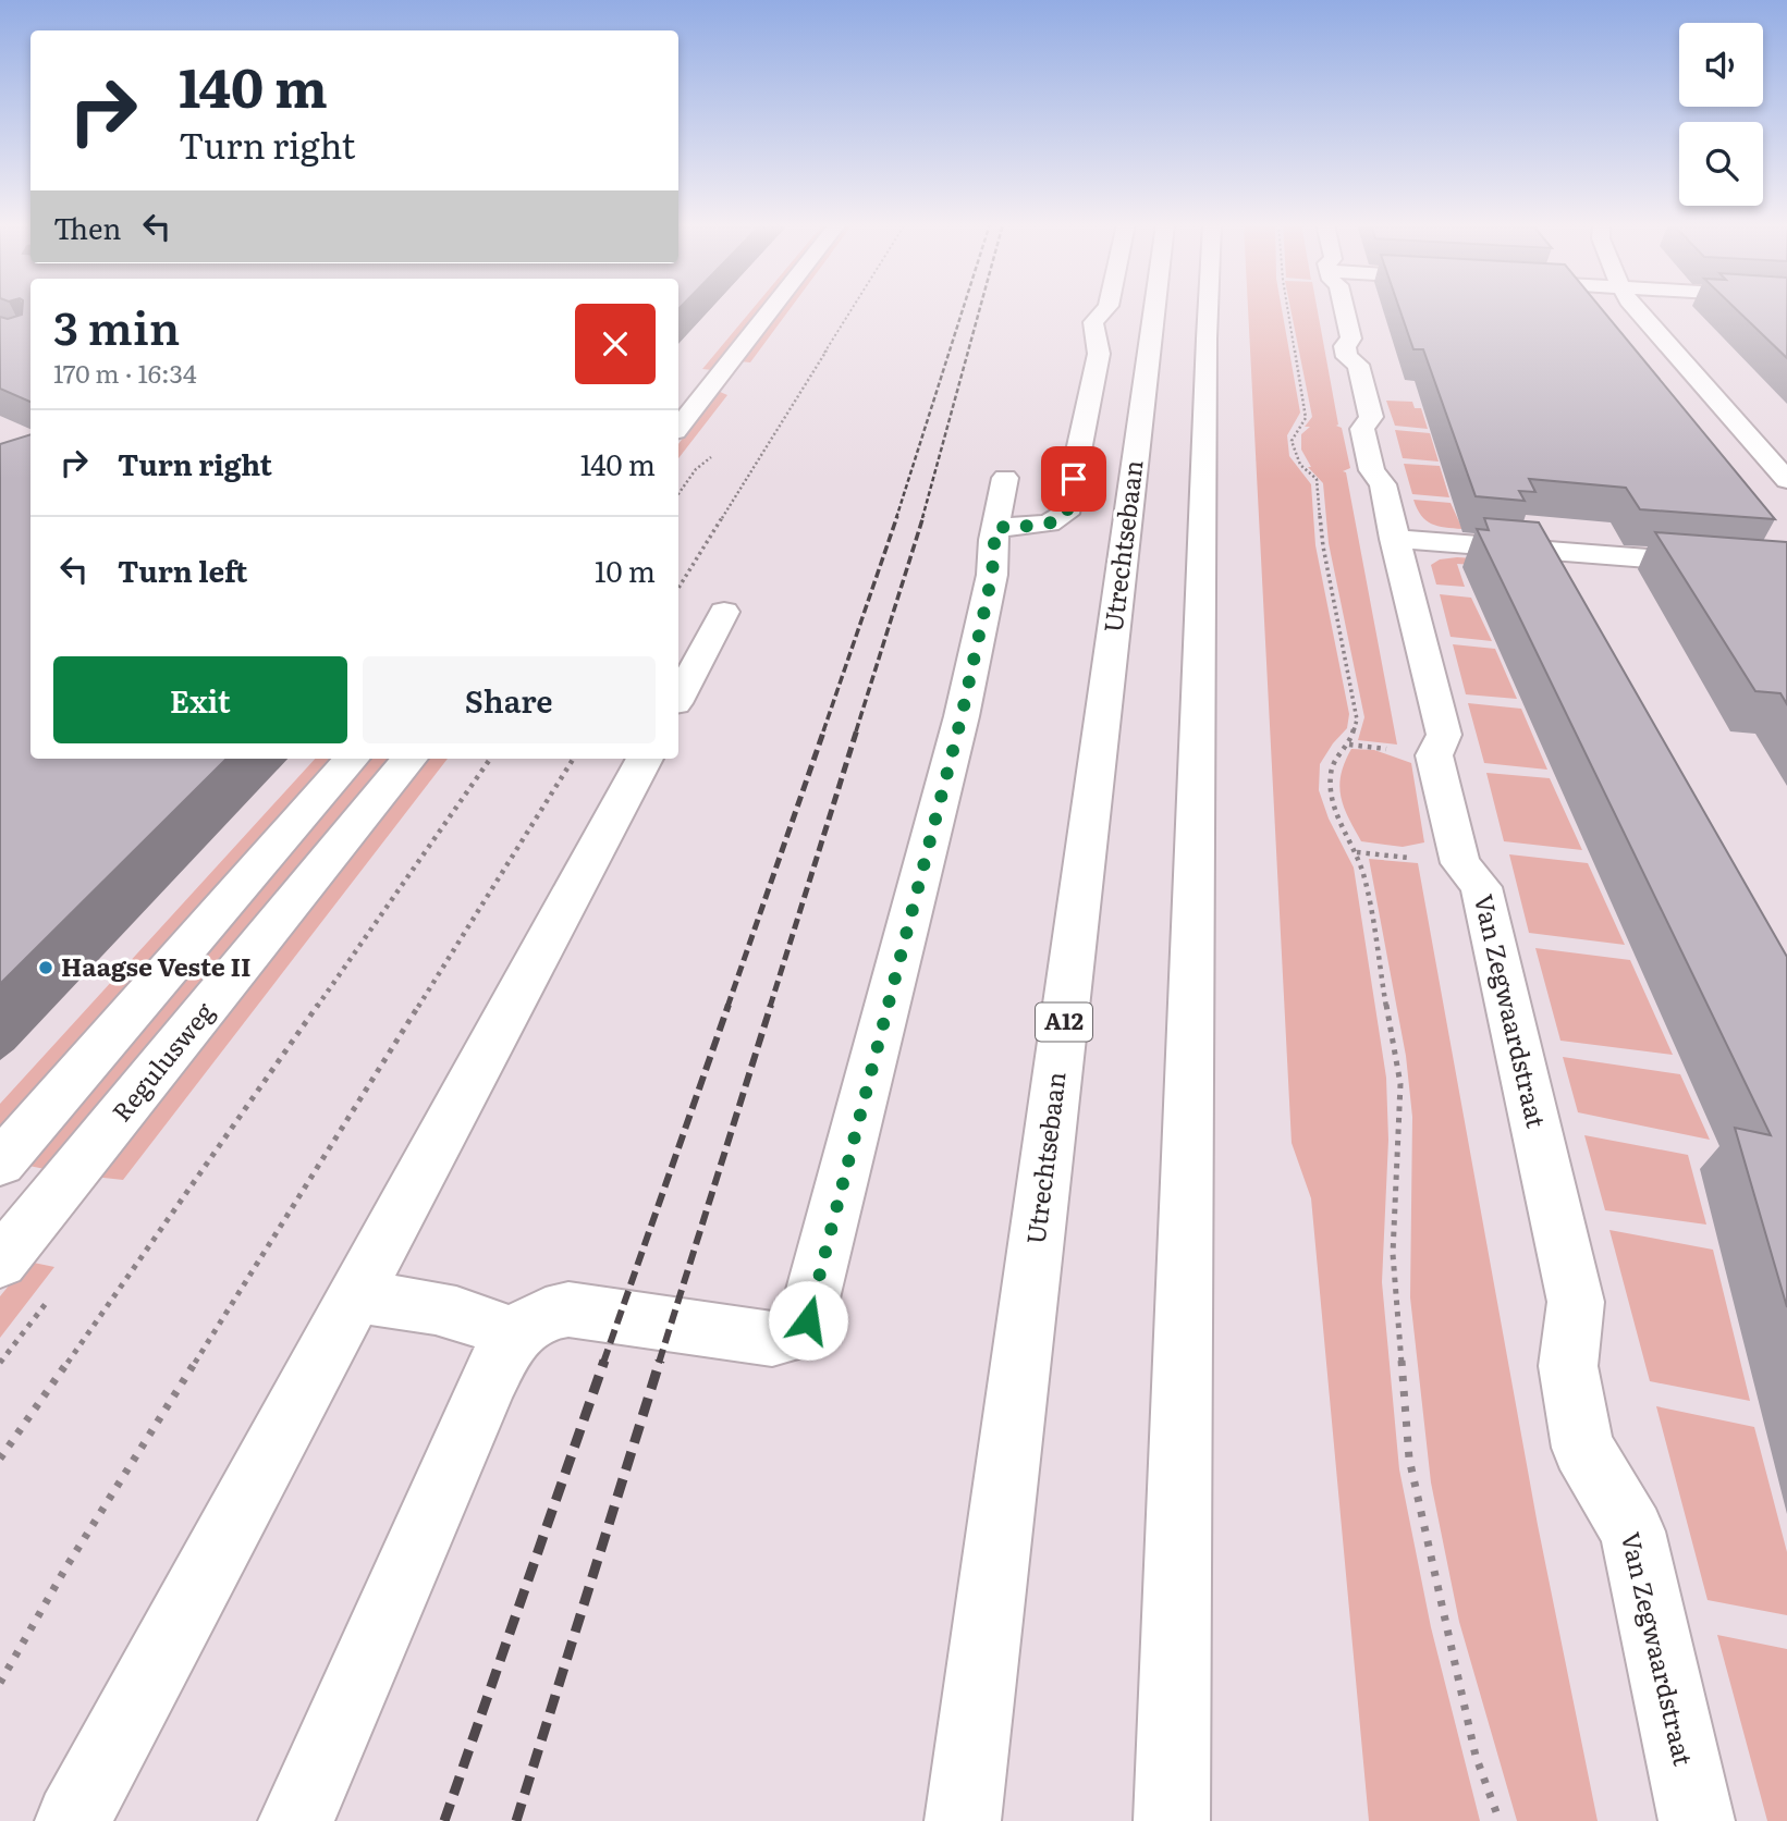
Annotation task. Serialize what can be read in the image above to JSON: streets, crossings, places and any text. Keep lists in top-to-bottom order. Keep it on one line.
{"streets":{"main road":["Utrechtsebaan","Van Zegwaardstraat","A12","Regulusweg"]},"places":["Haagse Veste II"],"page":{"turn":["140 m","Turn right"],"then":"Then","heading":["3 min","170 m · 16:34"],"list":[{"name":"Turn right","value":"140 m"},{"name":"Turn left","value":"10 m"}],"buttons":["Exit","Share"]}}
